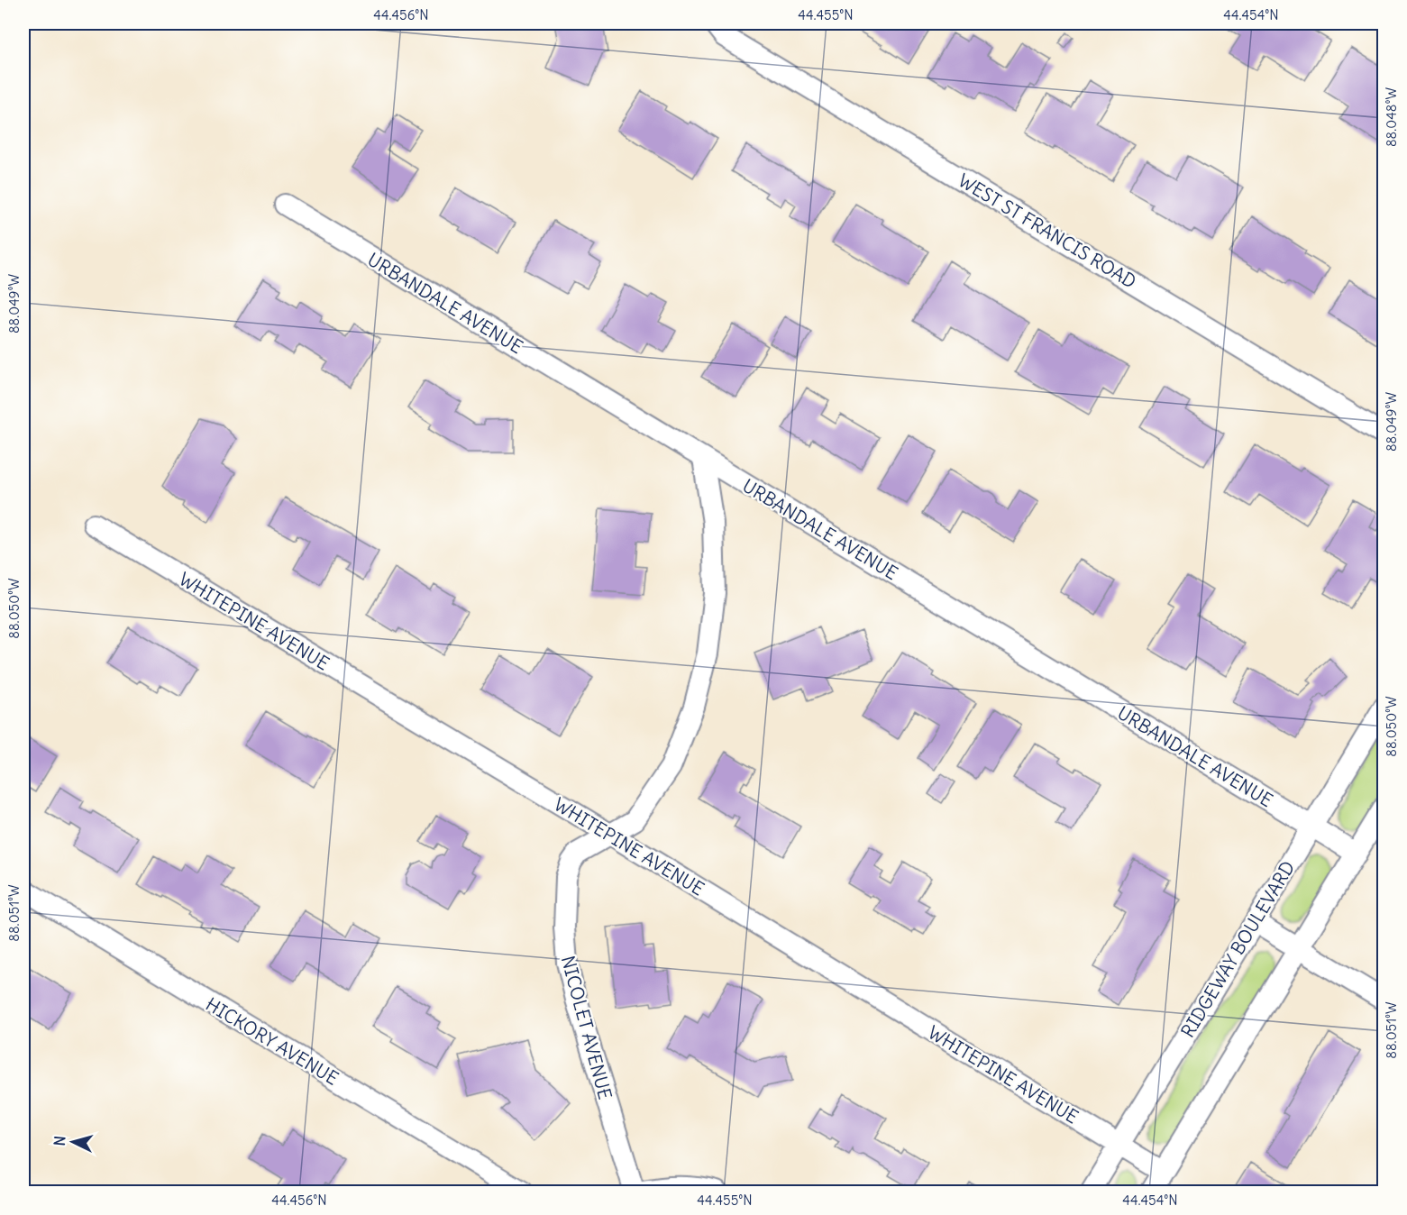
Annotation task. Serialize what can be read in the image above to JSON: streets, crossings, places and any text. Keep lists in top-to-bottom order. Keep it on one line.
{"streets":{"street":["WEST ST FRANCIS ROAD","URBANDALE AVENUE","WHITEPINE AVENUE","RIDGEWAY BOULEVARD","NICOLET AVENUE","HICKORY AVENUE"]},"crossings":[["URBANDALE AVENUE","RIDGEWAY BOULEVARD"],["URBANDALE AVENUE","NICOLET AVENUE"],["WHITEPINE AVENUE","RIDGEWAY BOULEVARD"],["WHITEPINE AVENUE","NICOLET AVENUE"]],"north":"left","coordinates":["44.456°N","44.455°N","44.454°N","88.048°W","88.049°W","88.050°W","88.051°W"]}
